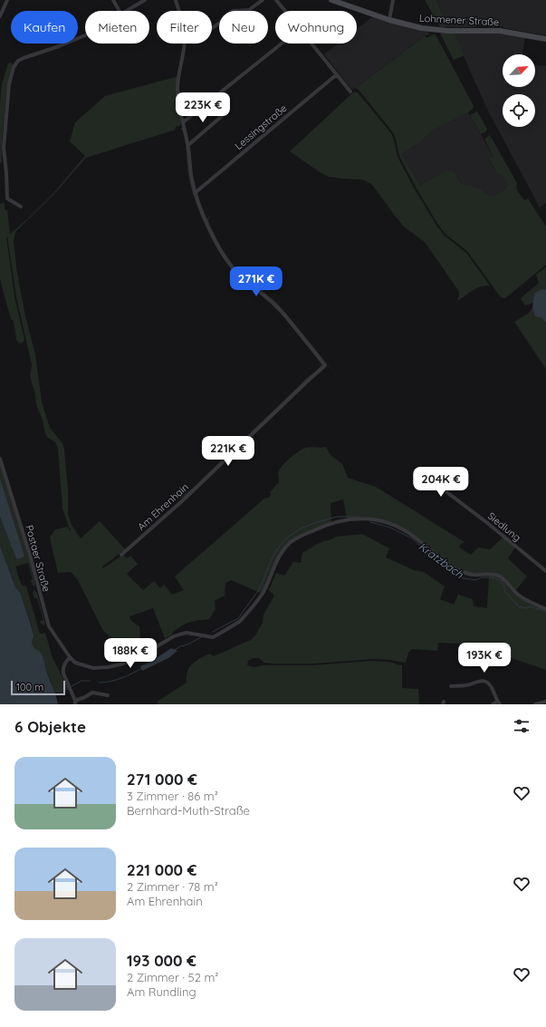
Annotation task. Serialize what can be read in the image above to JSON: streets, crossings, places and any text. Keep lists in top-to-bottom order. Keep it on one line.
{"streets":{"main road":["Lohmener Straße"],"street":["Lessingstraße","Am Ehrenhain","Siedlung","Postaer Straße"]},"crossings":[["Lessingstraße","Am Ehrenhain"]],"water":["Kratzbach"],"scale_bar":"100 m","north":"top right","page":{"chip":["Kaufen","Mieten","Filter","Neu","Wohnung"],"price":["223K €","271K €","221K €","204K €","188K €","193K €"],"scale":"100 m","heading":"6 Objekte","list":[{"name":"271 000 €","note":"3 Zimmer · 86 m² · Bernhard-Muth-Straße"},{"name":"221 000 €","note":"2 Zimmer · 78 m² · Am Ehrenhain"},{"name":"193 000 €","note":"2 Zimmer · 52 m² · Am Rundling"}]}}
